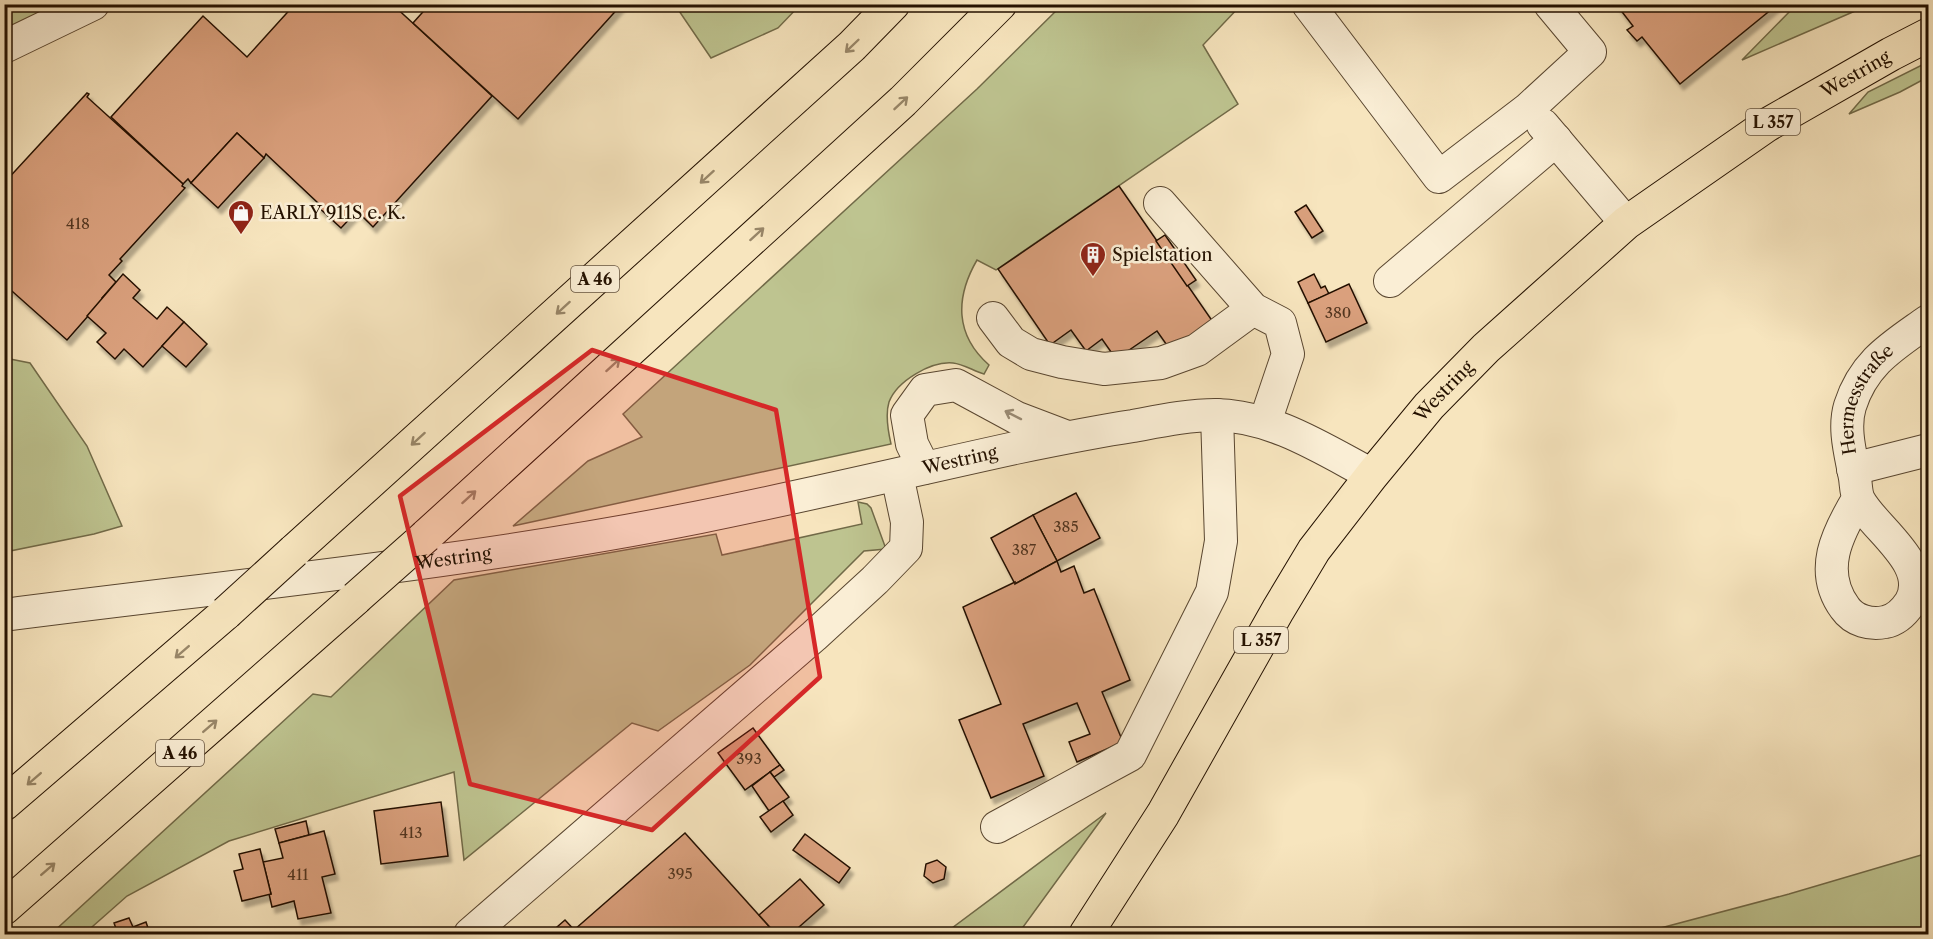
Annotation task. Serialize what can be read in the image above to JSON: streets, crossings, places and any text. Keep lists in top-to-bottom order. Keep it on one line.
{"streets":{"main road":["Westring","L 357","A 46"],"street":["Hermesstraße"]},"crossings":[["Westring","L 357"]],"places":{"shop":["EARLY 911S e. K."],"building":["Spielstation"]},"house_numbers":["418","380","385","387","393","413","395","411"]}
